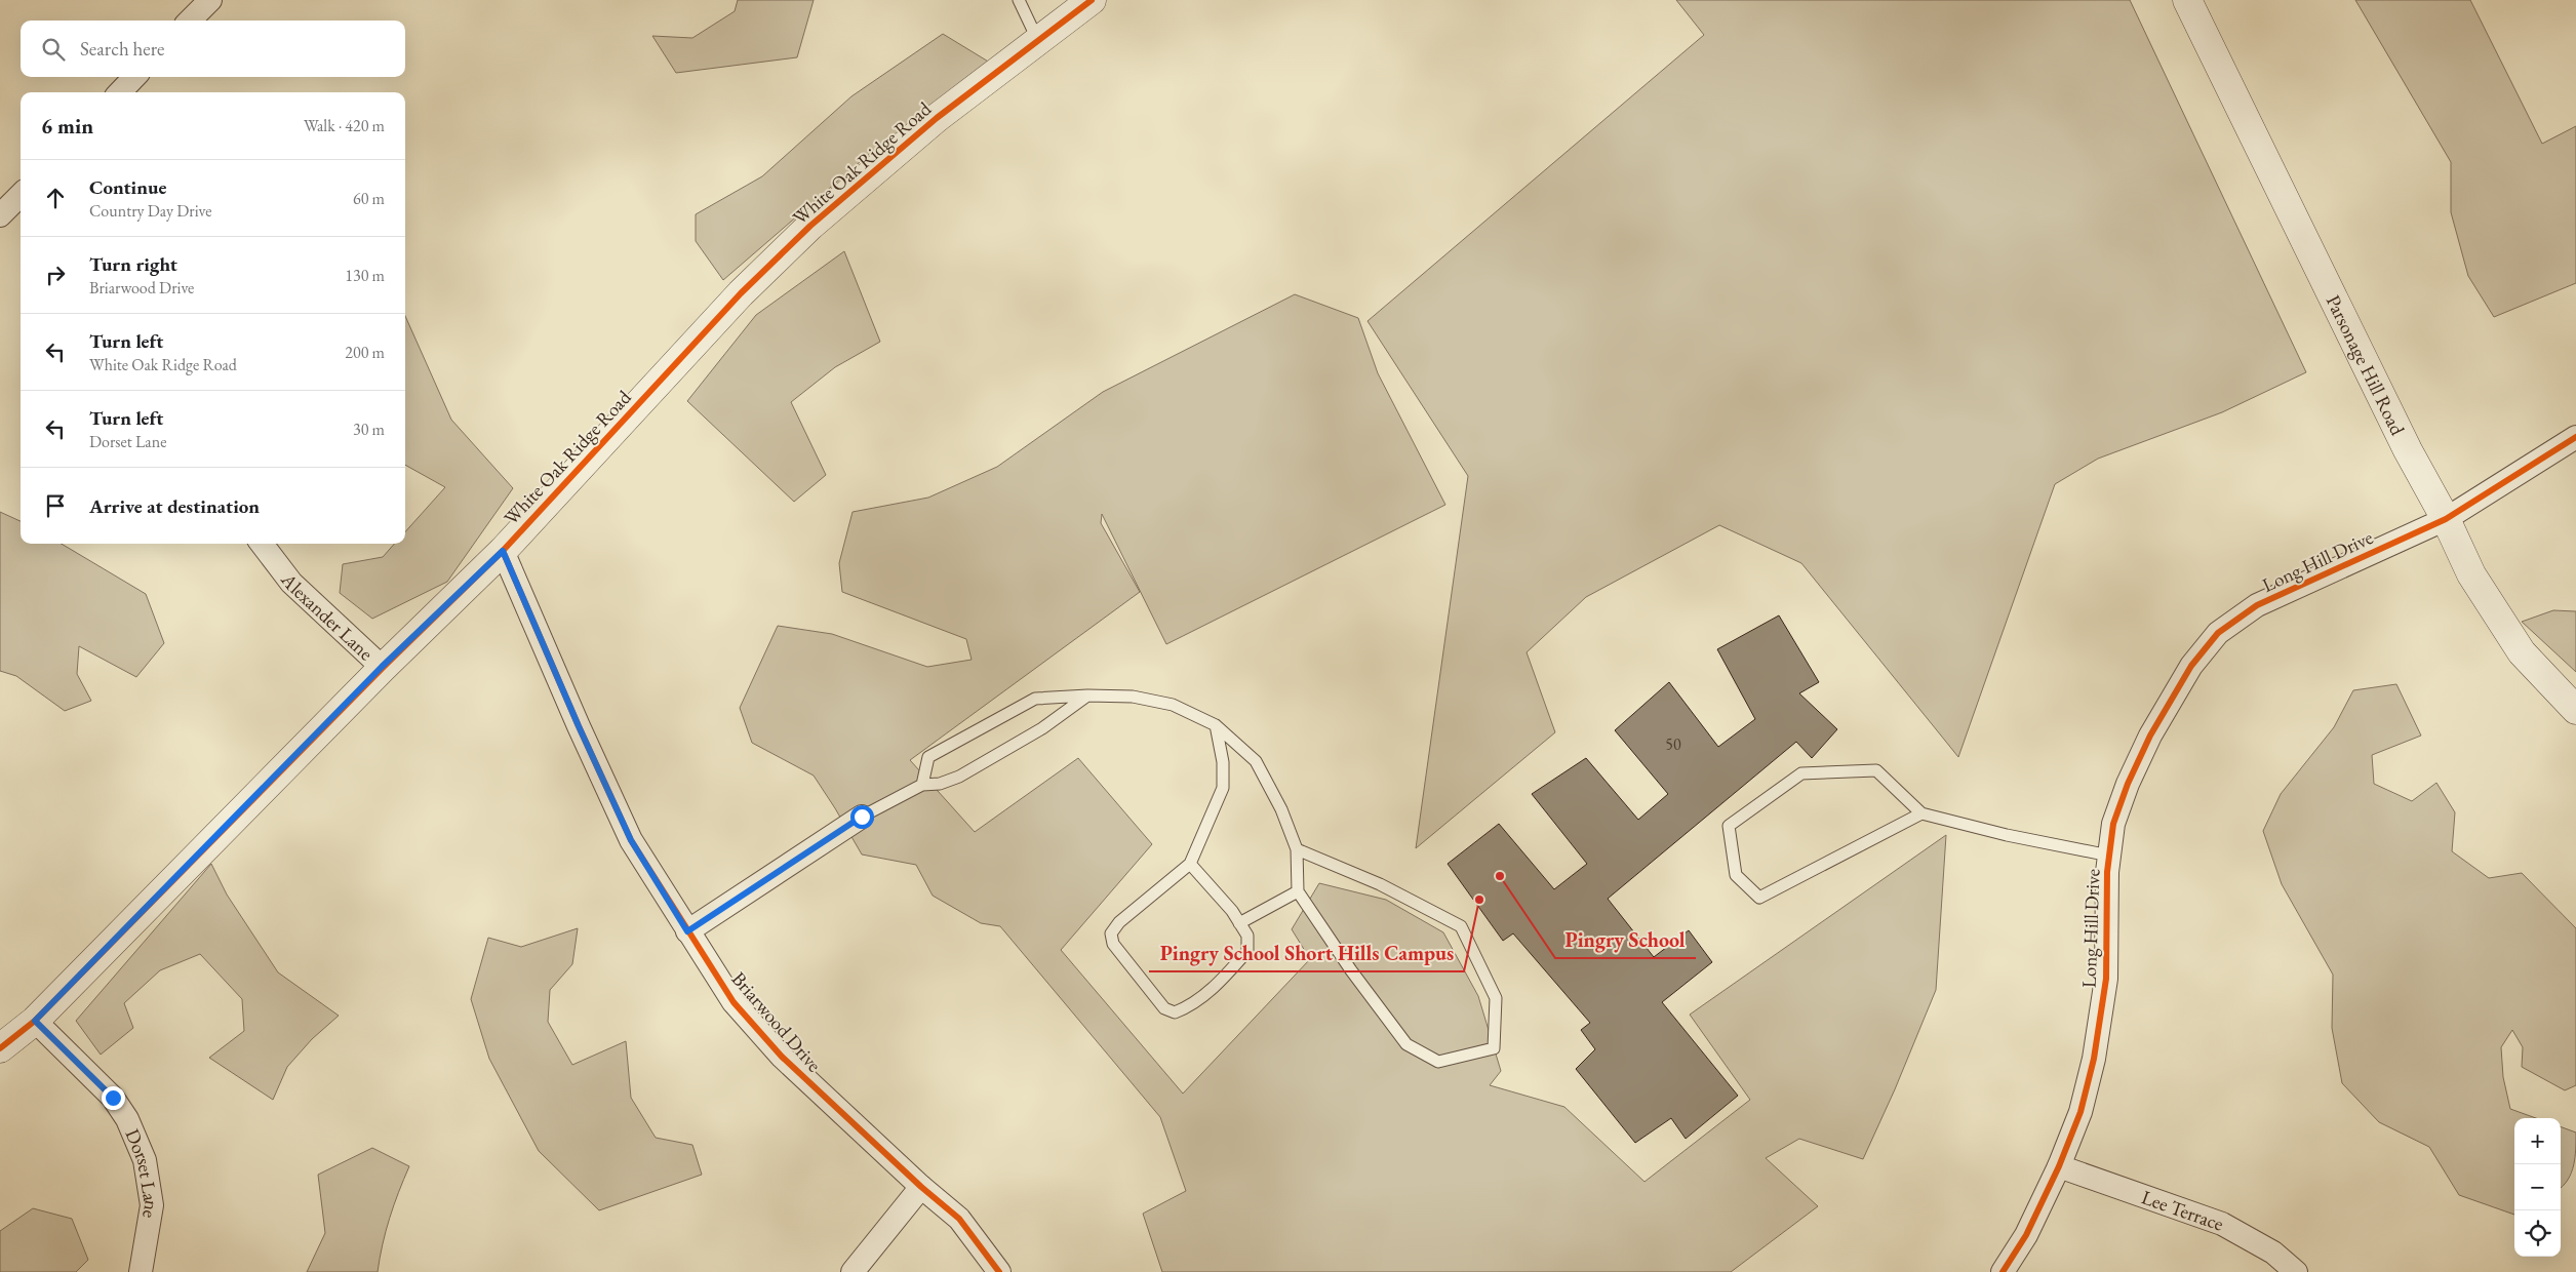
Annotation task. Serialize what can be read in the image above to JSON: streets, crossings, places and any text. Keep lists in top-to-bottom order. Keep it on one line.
{"streets":{"street":["White Oak Ridge Road","Parsonage Hill Road","Long Hill Drive","Alexander Lane","Briarwood Drive","Dorset Lane","Lee Terrace"]},"crossings":[["White Oak Ridge Road","Alexander Lane"],["White Oak Ridge Road","Briarwood Drive"],["White Oak Ridge Road","Dorset Lane"],["Parsonage Hill Road","Long Hill Drive"],["Long Hill Drive","Lee Terrace"]],"places":["Pingry School","Pingry School Short Hills Campus"],"house_numbers":["50"],"page":{"search":"Search here","heading":["6 min","Walk · 420 m"],"list":[["Continue","Country Day Drive","60 m"],["Turn right","Briarwood Drive","130 m"],["Turn left","White Oak Ridge Road","200 m"],["Turn left","Dorset Lane","30 m"],"Arrive at destination"],"map_buttons":["+","−"]}}
